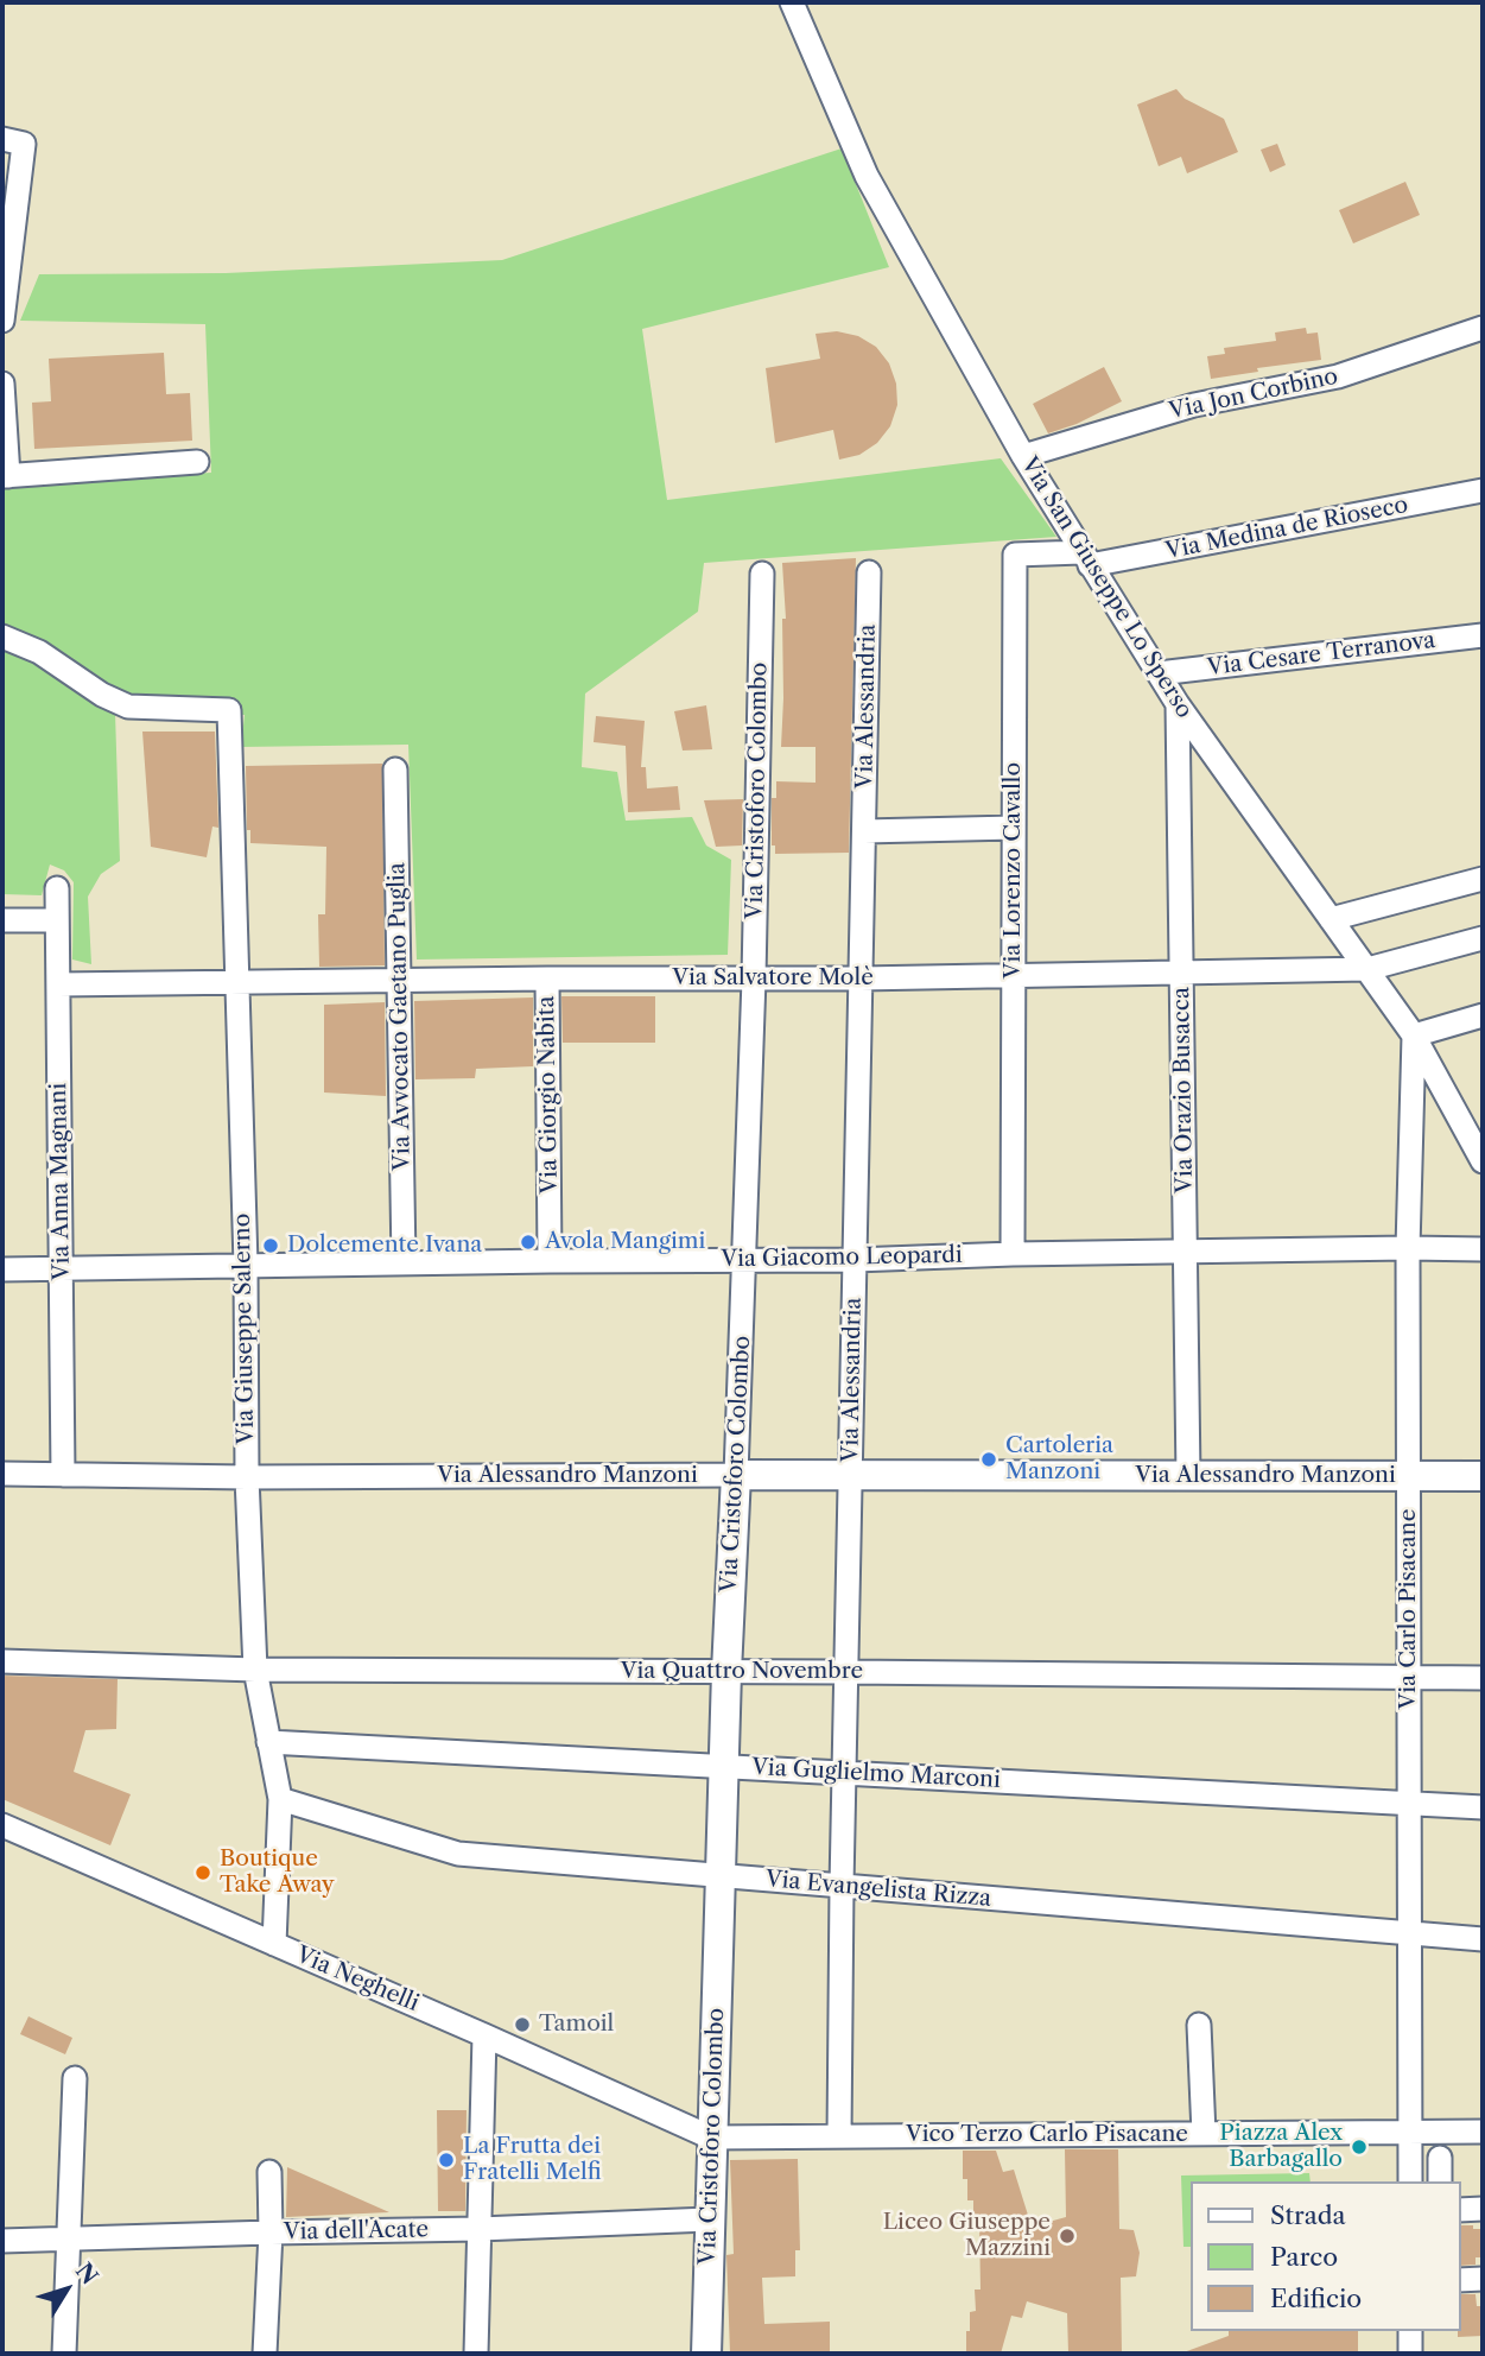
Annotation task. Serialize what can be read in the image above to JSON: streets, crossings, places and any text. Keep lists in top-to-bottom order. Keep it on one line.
{"streets":{"main road":["Via Cristoforo Colombo","Via Alessandro Manzoni"],"street":["Via Jon Corbino","Via Medina de Rioseco","Via San Giuseppe Lo Sperso","Via Cesare Terranova","Via Alessandria","Via Lorenzo Cavallo","Via Salvatore Molè","Via Avvocato Gaetano Puglia","Via Orazio Busacca","Via Giorgio Nabita","Via Anna Magnani","Via Giacomo Leopardi","Via Giuseppe Salerno","Via Carlo Pisacane","Via Quattro Novembre","Via Guglielmo Marconi","Via Evangelista Rizza","Via Neghelli","Vico Terzo Carlo Pisacane","Via dell'Acate"]},"crossings":[["Via Jon Corbino","Via San Giuseppe Lo Sperso"],["Via Medina de Rioseco","Via San Giuseppe Lo Sperso"],["Via Medina de Rioseco","Via Lorenzo Cavallo"],["Via San Giuseppe Lo Sperso","Via Cesare Terranova"],["Via San Giuseppe Lo Sperso","Via Lorenzo Cavallo"],["Via San Giuseppe Lo Sperso","Via Salvatore Molè"],["Via San Giuseppe Lo Sperso","Via Orazio Busacca"],["Via San Giuseppe Lo Sperso","Via Carlo Pisacane"],["Via Alessandria","Via Salvatore Molè"],["Via Alessandria","Via Giacomo Leopardi"],["Via Alessandria","Via Alessandro Manzoni"],["Via Alessandria","Via Quattro Novembre"],["Via Alessandria","Via Guglielmo Marconi"],["Via Alessandria","Via Evangelista Rizza"],["Via Alessandria","Vico Terzo Carlo Pisacane"],["Via Cristoforo Colombo","Via Salvatore Molè"],["Via Cristoforo Colombo","Via Giacomo Leopardi"],["Via Cristoforo Colombo","Via Alessandro Manzoni"],["Via Cristoforo Colombo","Via Quattro Novembre"],["Via Cristoforo Colombo","Via Guglielmo Marconi"],["Via Cristoforo Colombo","Via Evangelista Rizza"],["Via Cristoforo Colombo","Via Neghelli"],["Via Cristoforo Colombo","Vico Terzo Carlo Pisacane"],["Via Cristoforo Colombo","Via dell'Acate"],["Via Lorenzo Cavallo","Via Salvatore Molè"],["Via Lorenzo Cavallo","Via Giacomo Leopardi"],["Via Salvatore Molè","Via Avvocato Gaetano Puglia"],["Via Salvatore Molè","Via Orazio Busacca"],["Via Salvatore Molè","Via Giorgio Nabita"],["Via Salvatore Molè","Via Anna Magnani"],["Via Salvatore Molè","Via Giuseppe Salerno"],["Via Avvocato Gaetano Puglia","Via Giacomo Leopardi"],["Via Orazio Busacca","Via Giacomo Leopardi"],["Via Orazio Busacca","Via Alessandro Manzoni"],["Via Giorgio Nabita","Via Giacomo Leopardi"],["Via Anna Magnani","Via Giacomo Leopardi"],["Via Anna Magnani","Via Alessandro Manzoni"],["Via Giacomo Leopardi","Via Giuseppe Salerno"],["Via Giacomo Leopardi","Via Carlo Pisacane"],["Via Giuseppe Salerno","Via Alessandro Manzoni"],["Via Giuseppe Salerno","Via Quattro Novembre"],["Via Giuseppe Salerno","Via Guglielmo Marconi"],["Via Giuseppe Salerno","Via Evangelista Rizza"],["Via Giuseppe Salerno","Via Neghelli"],["Via Alessandro Manzoni","Via Carlo Pisacane"],["Via Carlo Pisacane","Via Quattro Novembre"],["Via Carlo Pisacane","Via Guglielmo Marconi"],["Via Carlo Pisacane","Via Evangelista Rizza"],["Via Carlo Pisacane","Vico Terzo Carlo Pisacane"],["Via Neghelli","Vico Terzo Carlo Pisacane"]],"places":["Avola Mangimi","Dolcemente Ivana","Cartoleria Manzoni","Boutique Take Away","Tamoil","Piazza Alex Barbagallo","La Frutta dei Fratelli Melfi","Liceo Giuseppe Mazzini"],"legend":["Strada","Parco","Edificio"],"north":"top right"}
